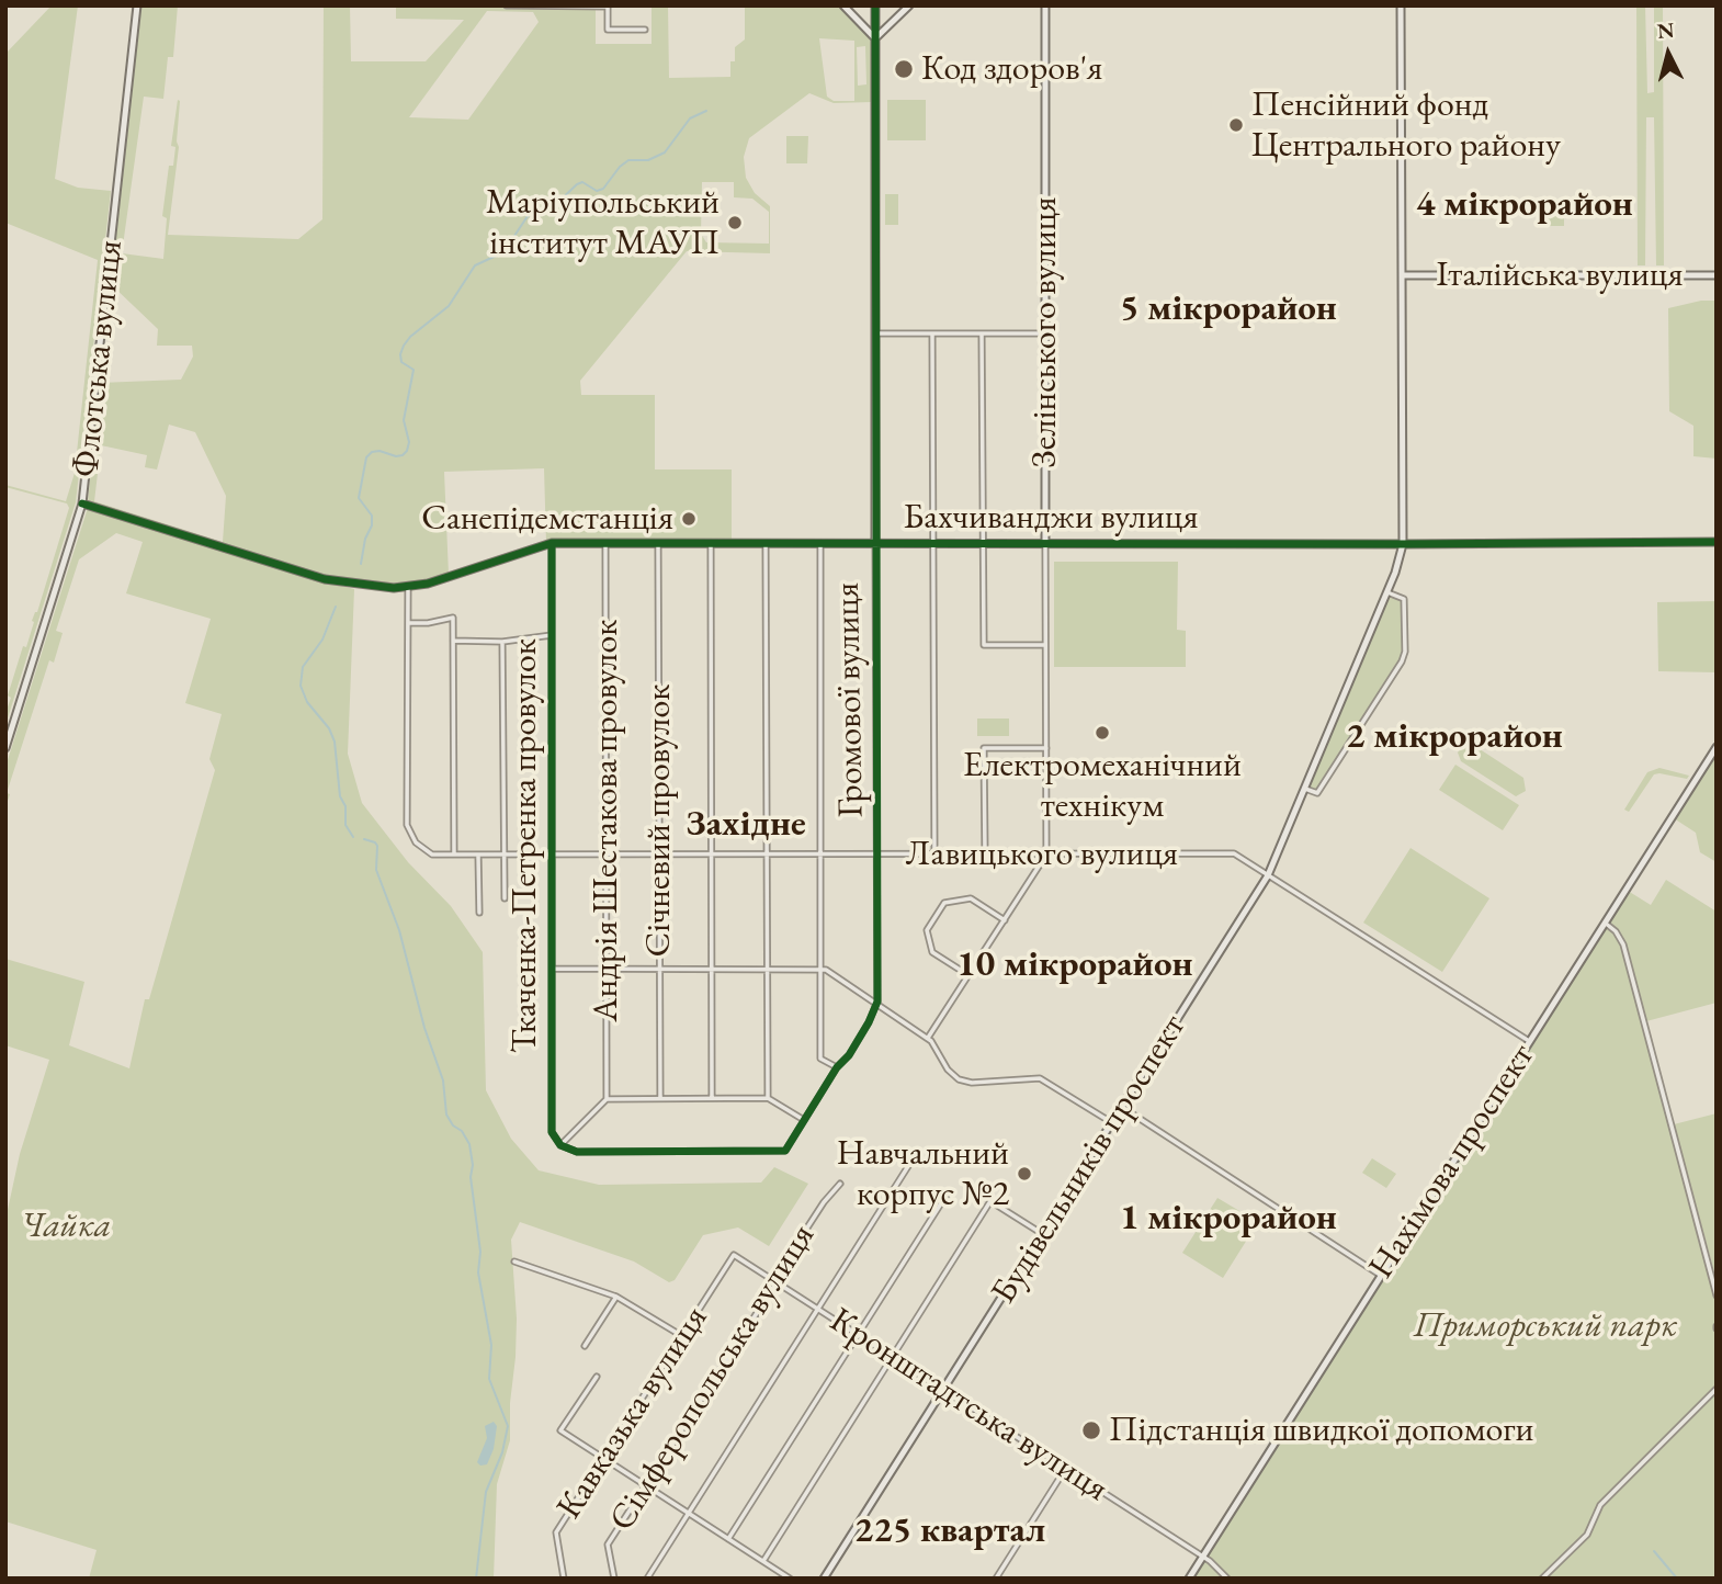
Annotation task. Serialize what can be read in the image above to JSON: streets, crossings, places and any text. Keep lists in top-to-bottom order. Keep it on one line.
{"streets":{"street":["Італійська вулиця","Зелінського вулиця","Флотська вулиця","Бахчиванджи вулиця","Громової вулиця","Андрія Шестакова провулок","Січневий провулок","Ткаченка-Петренка провулок","Лавицького вулиця","Будівельників проспект","Нахімова проспект","Сімферопольська вулиця","Кронштадтська вулиця","Кавказька вулиця"]},"crossings":[["Італійська вулиця","Будівельників проспект"],["Зелінського вулиця","Бахчиванджи вулиця"],["Зелінського вулиця","Лавицького вулиця"],["Флотська вулиця","Бахчиванджи вулиця"],["Бахчиванджи вулиця","Громової вулиця"],["Бахчиванджи вулиця","Андрія Шестакова провулок"],["Бахчиванджи вулиця","Січневий провулок"],["Бахчиванджи вулиця","Ткаченка-Петренка провулок"],["Бахчиванджи вулиця","Лавицького вулиця"],["Бахчиванджи вулиця","Будівельників проспект"],["Громової вулиця","Ткаченка-Петренка провулок"],["Громової вулиця","Лавицького вулиця"],["Андрія Шестакова провулок","Лавицького вулиця"],["Січневий провулок","Лавицького вулиця"],["Ткаченка-Петренка провулок","Лавицького вулиця"],["Лавицького вулиця","Будівельників проспект"],["Лавицького вулиця","Нахімова проспект"],["Будівельників проспект","Кронштадтська вулиця"],["Нахімова проспект","Кронштадтська вулиця"],["Сімферопольська вулиця","Кронштадтська вулиця"],["Кронштадтська вулиця","Кавказька вулиця"]],"districts":["4 мікрорайон","5 мікрорайон","2 мікрорайон","Західне","10 мікрорайон","1 мікрорайон","225 квартал"],"parks":["Чайка","Приморський парк"],"places":["Код здоров'я","Пенсійний фонд Центрального району","Маріупольський інститут МАУП","Санепідемстанція","Електромеханічний технікум","Навчальний корпус №2","Підстанція швидкої допомоги"],"north":"top"}
